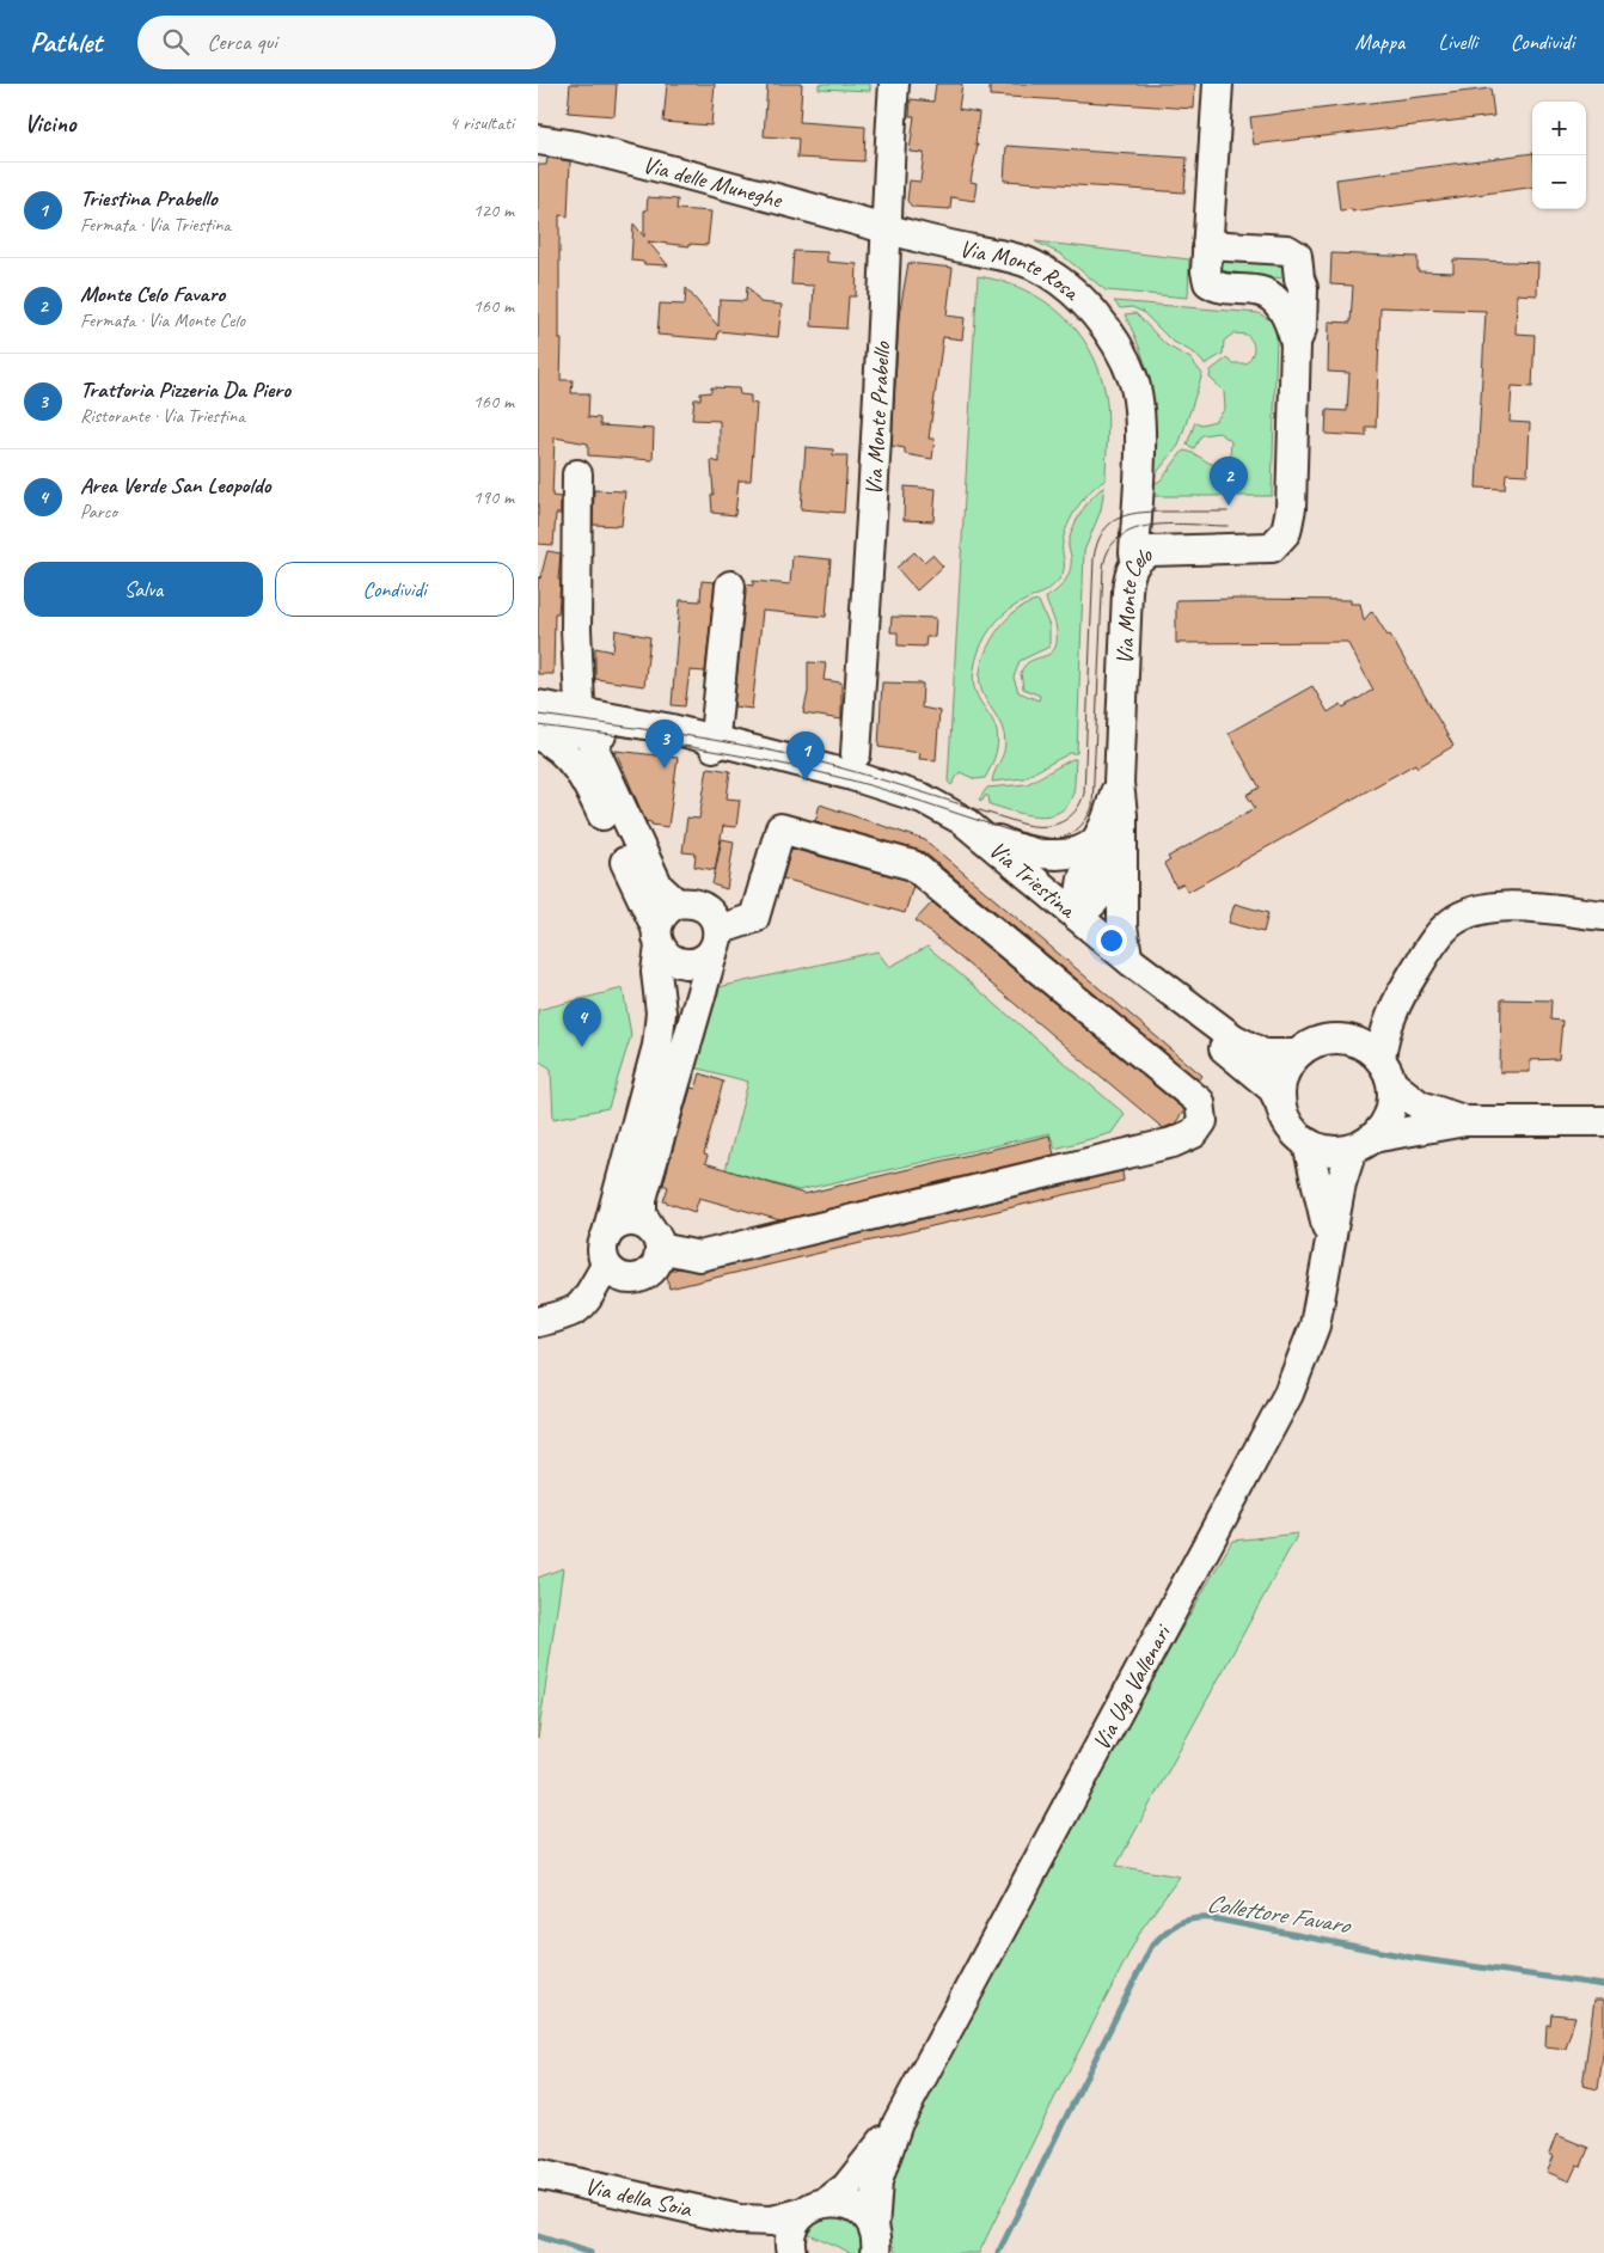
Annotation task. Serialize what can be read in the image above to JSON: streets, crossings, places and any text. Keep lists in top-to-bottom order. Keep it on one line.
{"streets":{"street":["Via delle Muneghe","Via Monte Rosa","Via Monte Prabello","Via Monte Celo","Via Triestina","Via Ugo Vallenari","Via della Soia"]},"crossings":[["Via delle Muneghe","Via Monte Rosa"],["Via delle Muneghe","Via Monte Prabello"],["Via Monte Rosa","Via Monte Prabello"],["Via Monte Rosa","Via Monte Celo"],["Via Monte Celo","Via Triestina"],["Via Triestina","Via Ugo Vallenari"],["Via Ugo Vallenari","Via della Soia"]],"water":["Collettore Favaro"],"page":{"header":"Pathlet","search":"Cerca qui","nav":["Mappa","Livelli","Condividi"],"heading":["Vicino","4 risultati"],"map_buttons":["+","−"],"list":[{"mark":"1","name":"Triestina Prabello","note":"Fermata · Via Triestina","value":"120 m"},{"mark":"2","name":"Monte Celo Favaro","note":"Fermata · Via Monte Celo","value":"160 m"},{"mark":"3","name":"Trattoria Pizzeria Da Piero","note":"Ristorante · Via Triestina","value":"160 m"},{"mark":"4","name":"Area Verde San Leopoldo","note":"Parco","value":"190 m"}],"pins":["2","3","1","4"],"buttons":["Salva","Condividi"]}}
